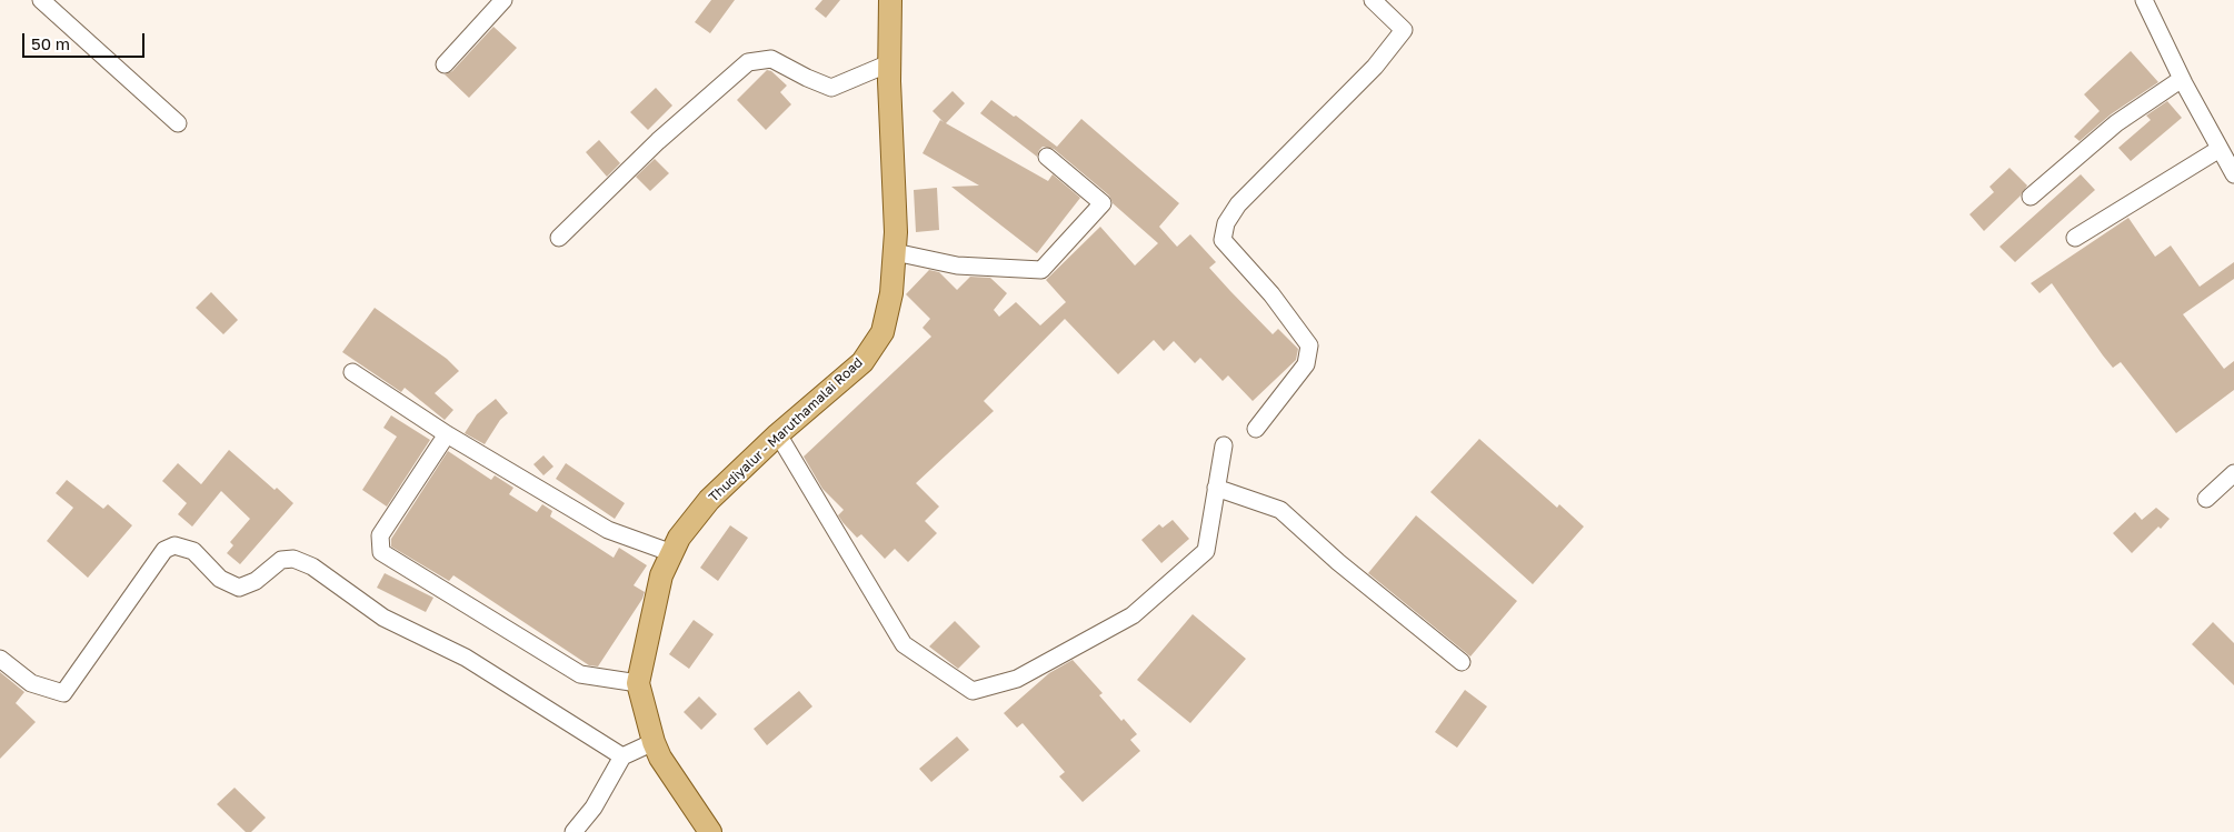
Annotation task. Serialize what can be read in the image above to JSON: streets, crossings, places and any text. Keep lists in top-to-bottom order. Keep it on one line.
{"streets":{"main road":["Thudiyalur - Maruthamalai Road"]},"scale_bar":"50 m"}
